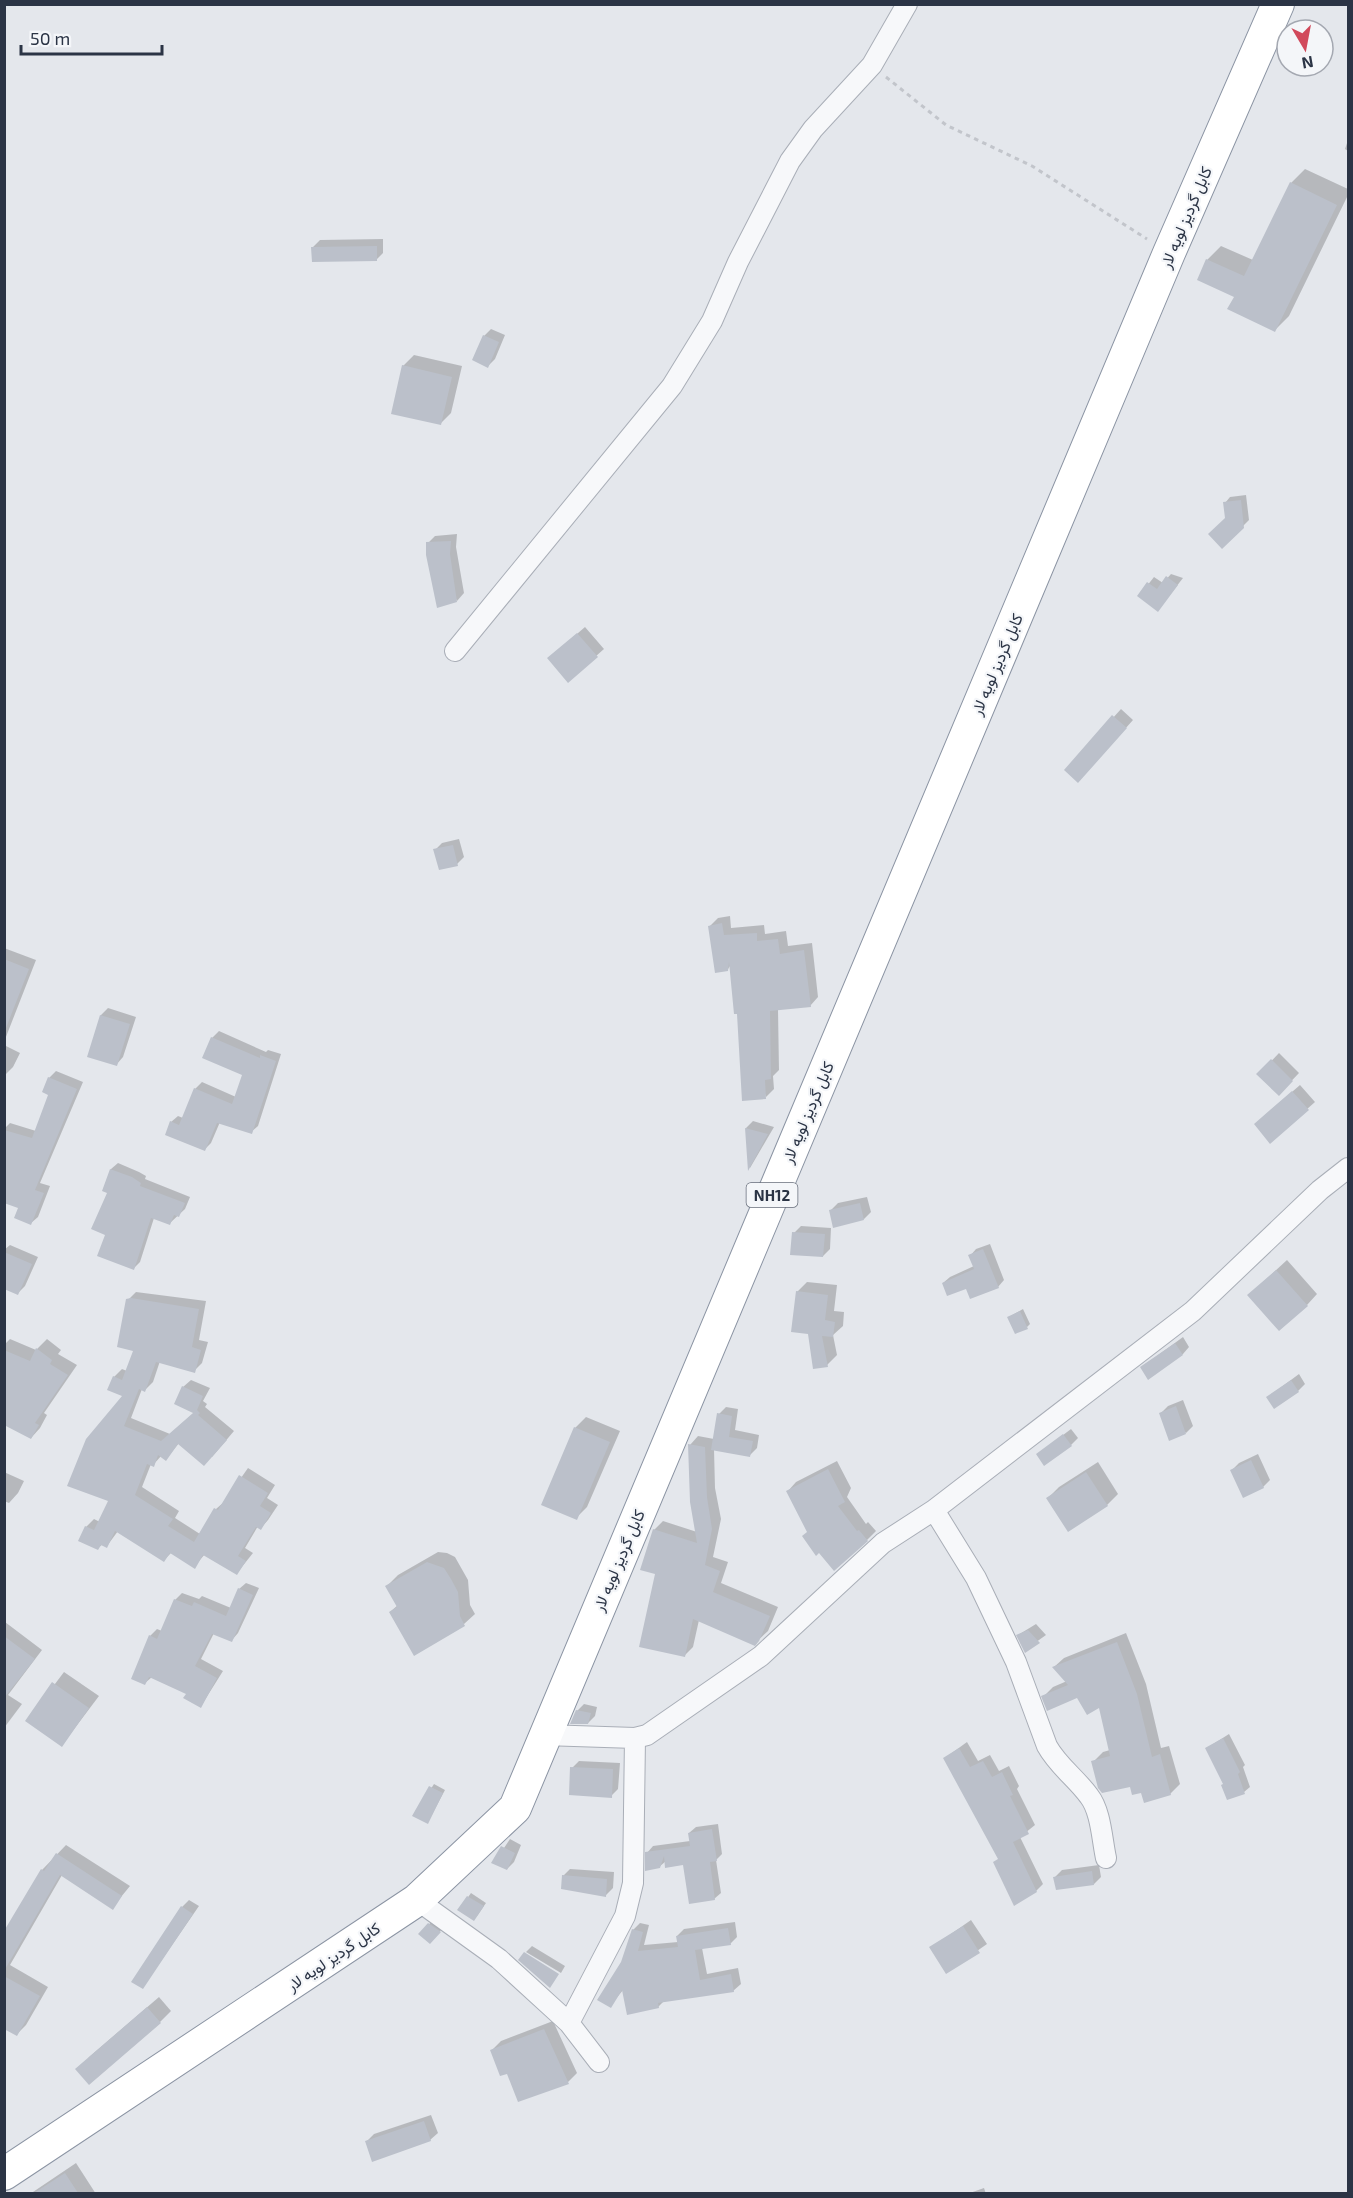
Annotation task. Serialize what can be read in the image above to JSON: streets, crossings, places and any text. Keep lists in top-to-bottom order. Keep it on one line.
{"streets":{"highway":["کابل گردیز لویه لار","NH12"]},"scale_bar":"50 m","north":"bottom"}
